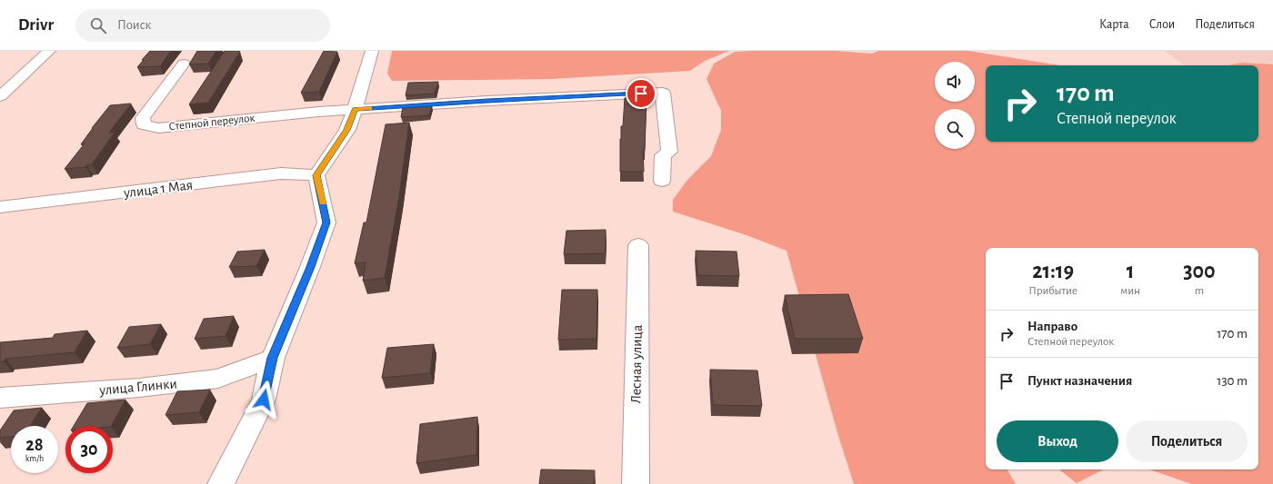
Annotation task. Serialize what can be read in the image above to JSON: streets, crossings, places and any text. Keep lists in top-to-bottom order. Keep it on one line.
{"streets":{"street":["Степной переулок","улица 1 Мая","Лесная улица","улица Глинки"]},"page":{"header":"Drivr","search":"Поиск","nav":["Карта","Слои","Поделиться"],"turn":["170 m","Степной переулок"],"eta":["21:19","Прибытие","1","мин","300","m"],"list":[{"name":"Направо","note":"Степной переулок","value":"170 m"},{"name":"Пункт назначения","value":"130 m"}],"buttons":["Выход","Поделиться"],"speed":"28 km/h","limit":"30"}}
